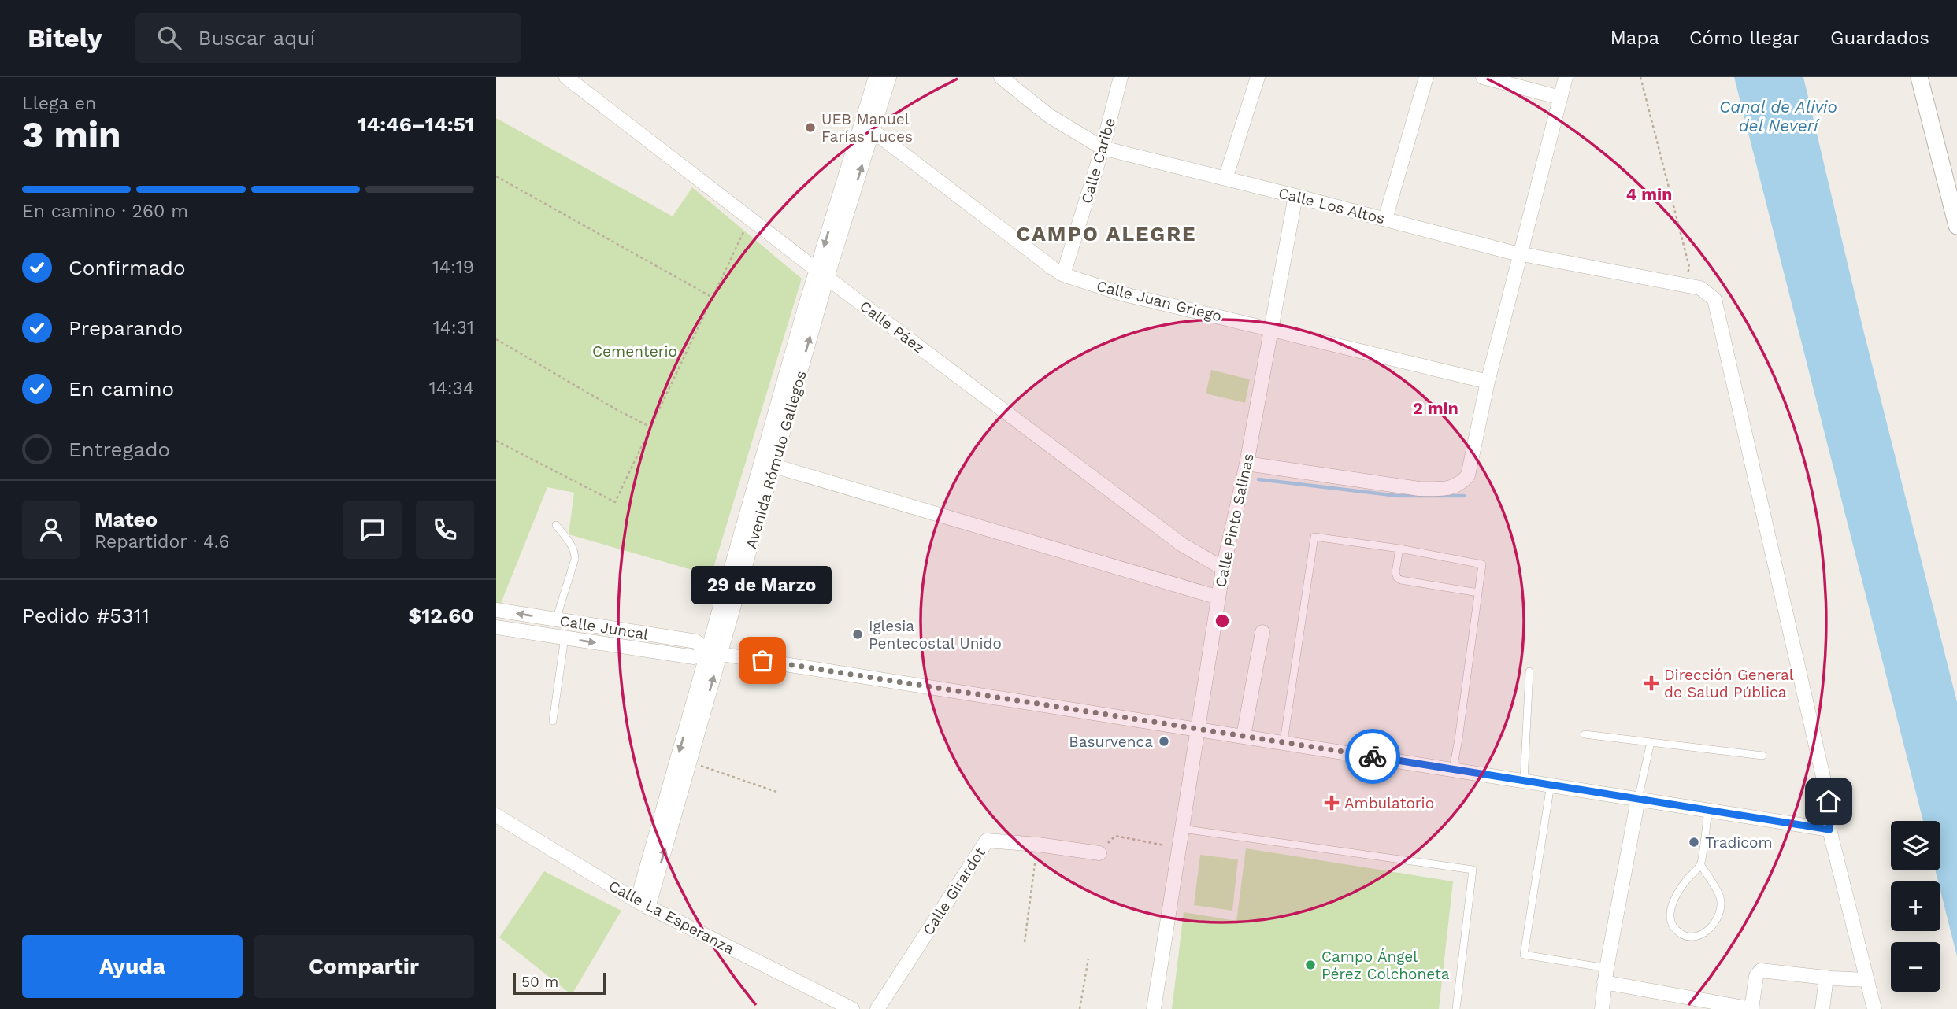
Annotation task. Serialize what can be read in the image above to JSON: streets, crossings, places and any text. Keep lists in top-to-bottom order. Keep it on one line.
{"streets":{"street":["Calle Caribe","Calle Los Altos","Calle Juan Griego","Calle Páez","Avenida Rómulo Gallegos","Calle Pinto Salinas","Calle Juncal","Calle Girardot","Calle La Esperanza"]},"crossings":[["Calle Caribe","Calle Los Altos"],["Calle Caribe","Calle Juan Griego"],["Calle Los Altos","Calle Pinto Salinas"],["Calle Los Altos","Calle Juncal"],["Calle Juan Griego","Avenida Rómulo Gallegos"],["Calle Juan Griego","Calle Pinto Salinas"],["Calle Páez","Avenida Rómulo Gallegos"],["Calle Páez","Calle Pinto Salinas"],["Avenida Rómulo Gallegos","Calle Juncal"],["Avenida Rómulo Gallegos","Calle La Esperanza"],["Calle Pinto Salinas","Calle Juncal"]],"districts":["CAMPO ALEGRE"],"water":["Canal de Alivio del Neverí"],"parks":["Cementerio"],"places":{"other":["UEB Manuel Farías Luces","Iglesia Pentecostal Unido","29 de Marzo","Basurvenca","Tradicom","Campo Ángel Pérez Colchoneta"],"health":["Dirección General de Salud Pública","Ambulatorio"]},"scale_bar":"50 m","page":{"header":"Bitely","search":"Buscar aquí","nav":["Mapa","Cómo llegar","Guardados"],"heading":["3 min","Llega en","14:46–14:51"],"panel":["Mateo","Repartidor · 4.6","Pedido #5311","$12.60"],"bar":"En camino · 260 m","list":[["Confirmado","14:19"],["Preparando","14:31"],["En camino","14:34"],"Entregado"],"bubble":"29 de Marzo","map_buttons":["+","−"],"buttons":["Ayuda","Compartir"],"scale":"50 m"},"rings":["4 min","2 min"]}
